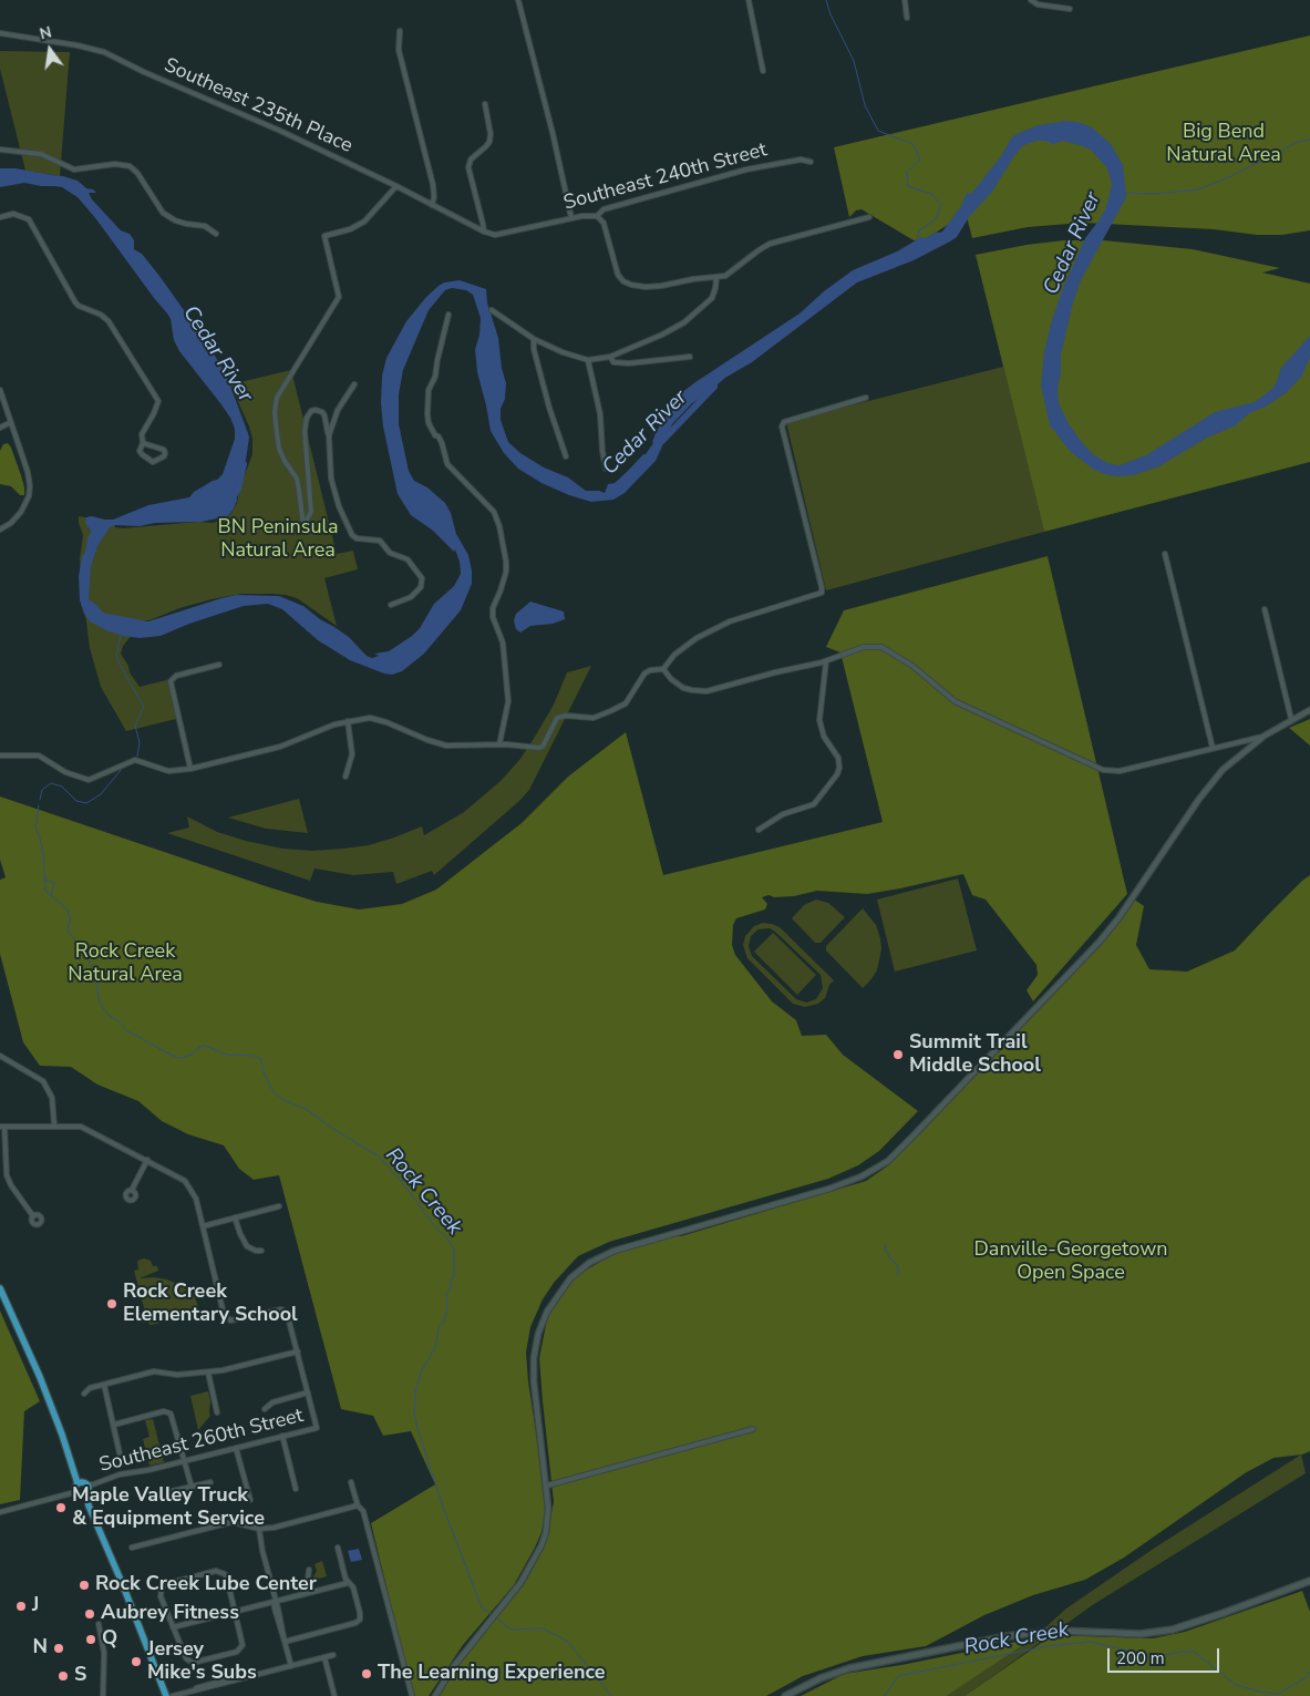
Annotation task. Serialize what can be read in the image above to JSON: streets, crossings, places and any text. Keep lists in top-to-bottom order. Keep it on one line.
{"streets":{"street":["Southeast 235th Place","Southeast 240th Street","Southeast 260th Street"]},"crossings":[["Southeast 235th Place","Southeast 240th Street"]],"water":["Cedar River","Rock Creek"],"parks":["Big Bend Natural Area","BN Peninsula Natural Area","Rock Creek Natural Area","Danville-Georgetown Open Space"],"places":["Summit Trail Middle School","Rock Creek Elementary School","Maple Valley Truck & Equipment Service","Rock Creek Lube Center","J","Aubrey Fitness","Q","N","Jersey Mike's Subs","The Learning Experience","S"],"scale_bar":"200 m","north":"top"}
